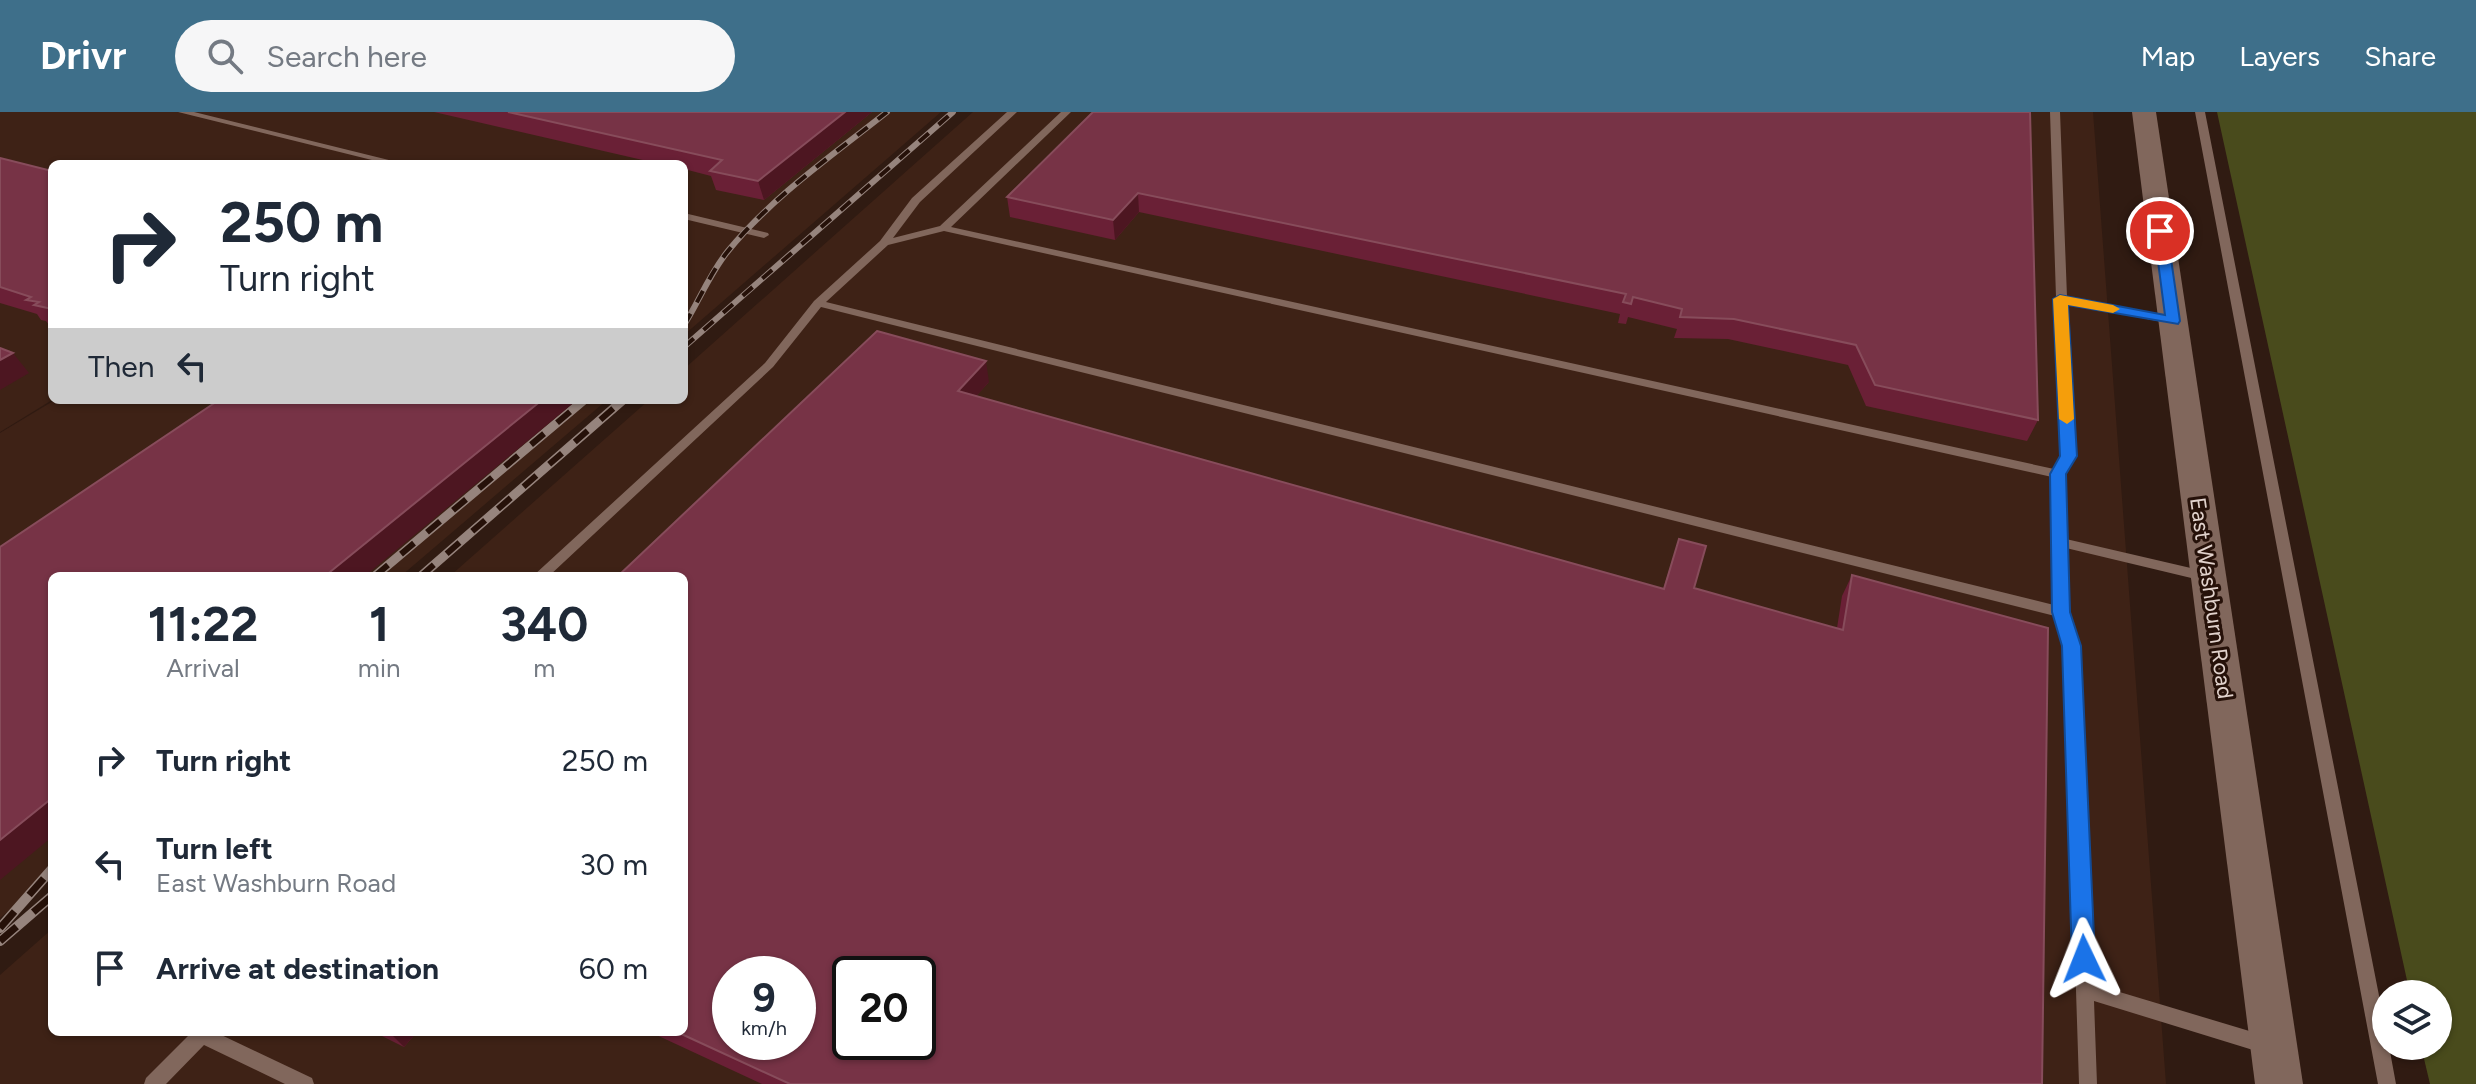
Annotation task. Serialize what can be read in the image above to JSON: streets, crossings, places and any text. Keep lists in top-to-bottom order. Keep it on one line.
{"streets":{"street":["East Washburn Road"]},"page":{"header":"Drivr","search":"Search here","nav":["Map","Layers","Share"],"turn":["250 m","Turn right"],"then":"Then","eta":["11:22","Arrival","1","min","340","m"],"list":[{"name":"Turn right","value":"250 m"},{"name":"Turn left","note":"East Washburn Road","value":"30 m"},{"name":"Arrive at destination","value":"60 m"}],"speed":"9 km/h","limit":"20"}}
